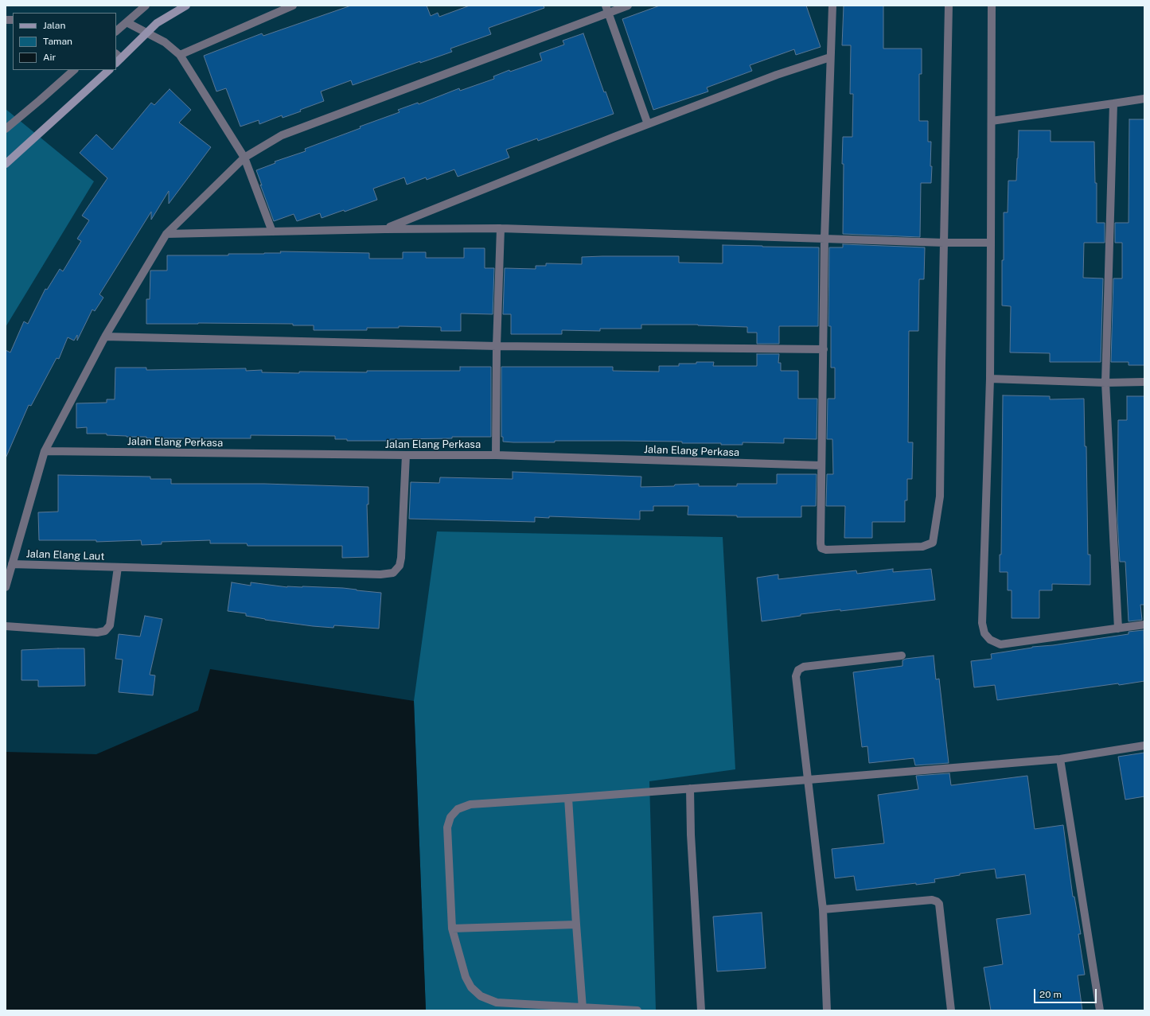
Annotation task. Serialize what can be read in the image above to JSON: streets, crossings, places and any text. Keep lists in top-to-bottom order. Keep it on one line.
{"streets":{"street":["Jalan Elang Perkasa","Jalan Elang Laut"]},"crossings":[["Jalan Elang Perkasa","Jalan Elang Laut"]],"legend":["Jalan","Taman","Air"],"scale_bar":"20 m"}
